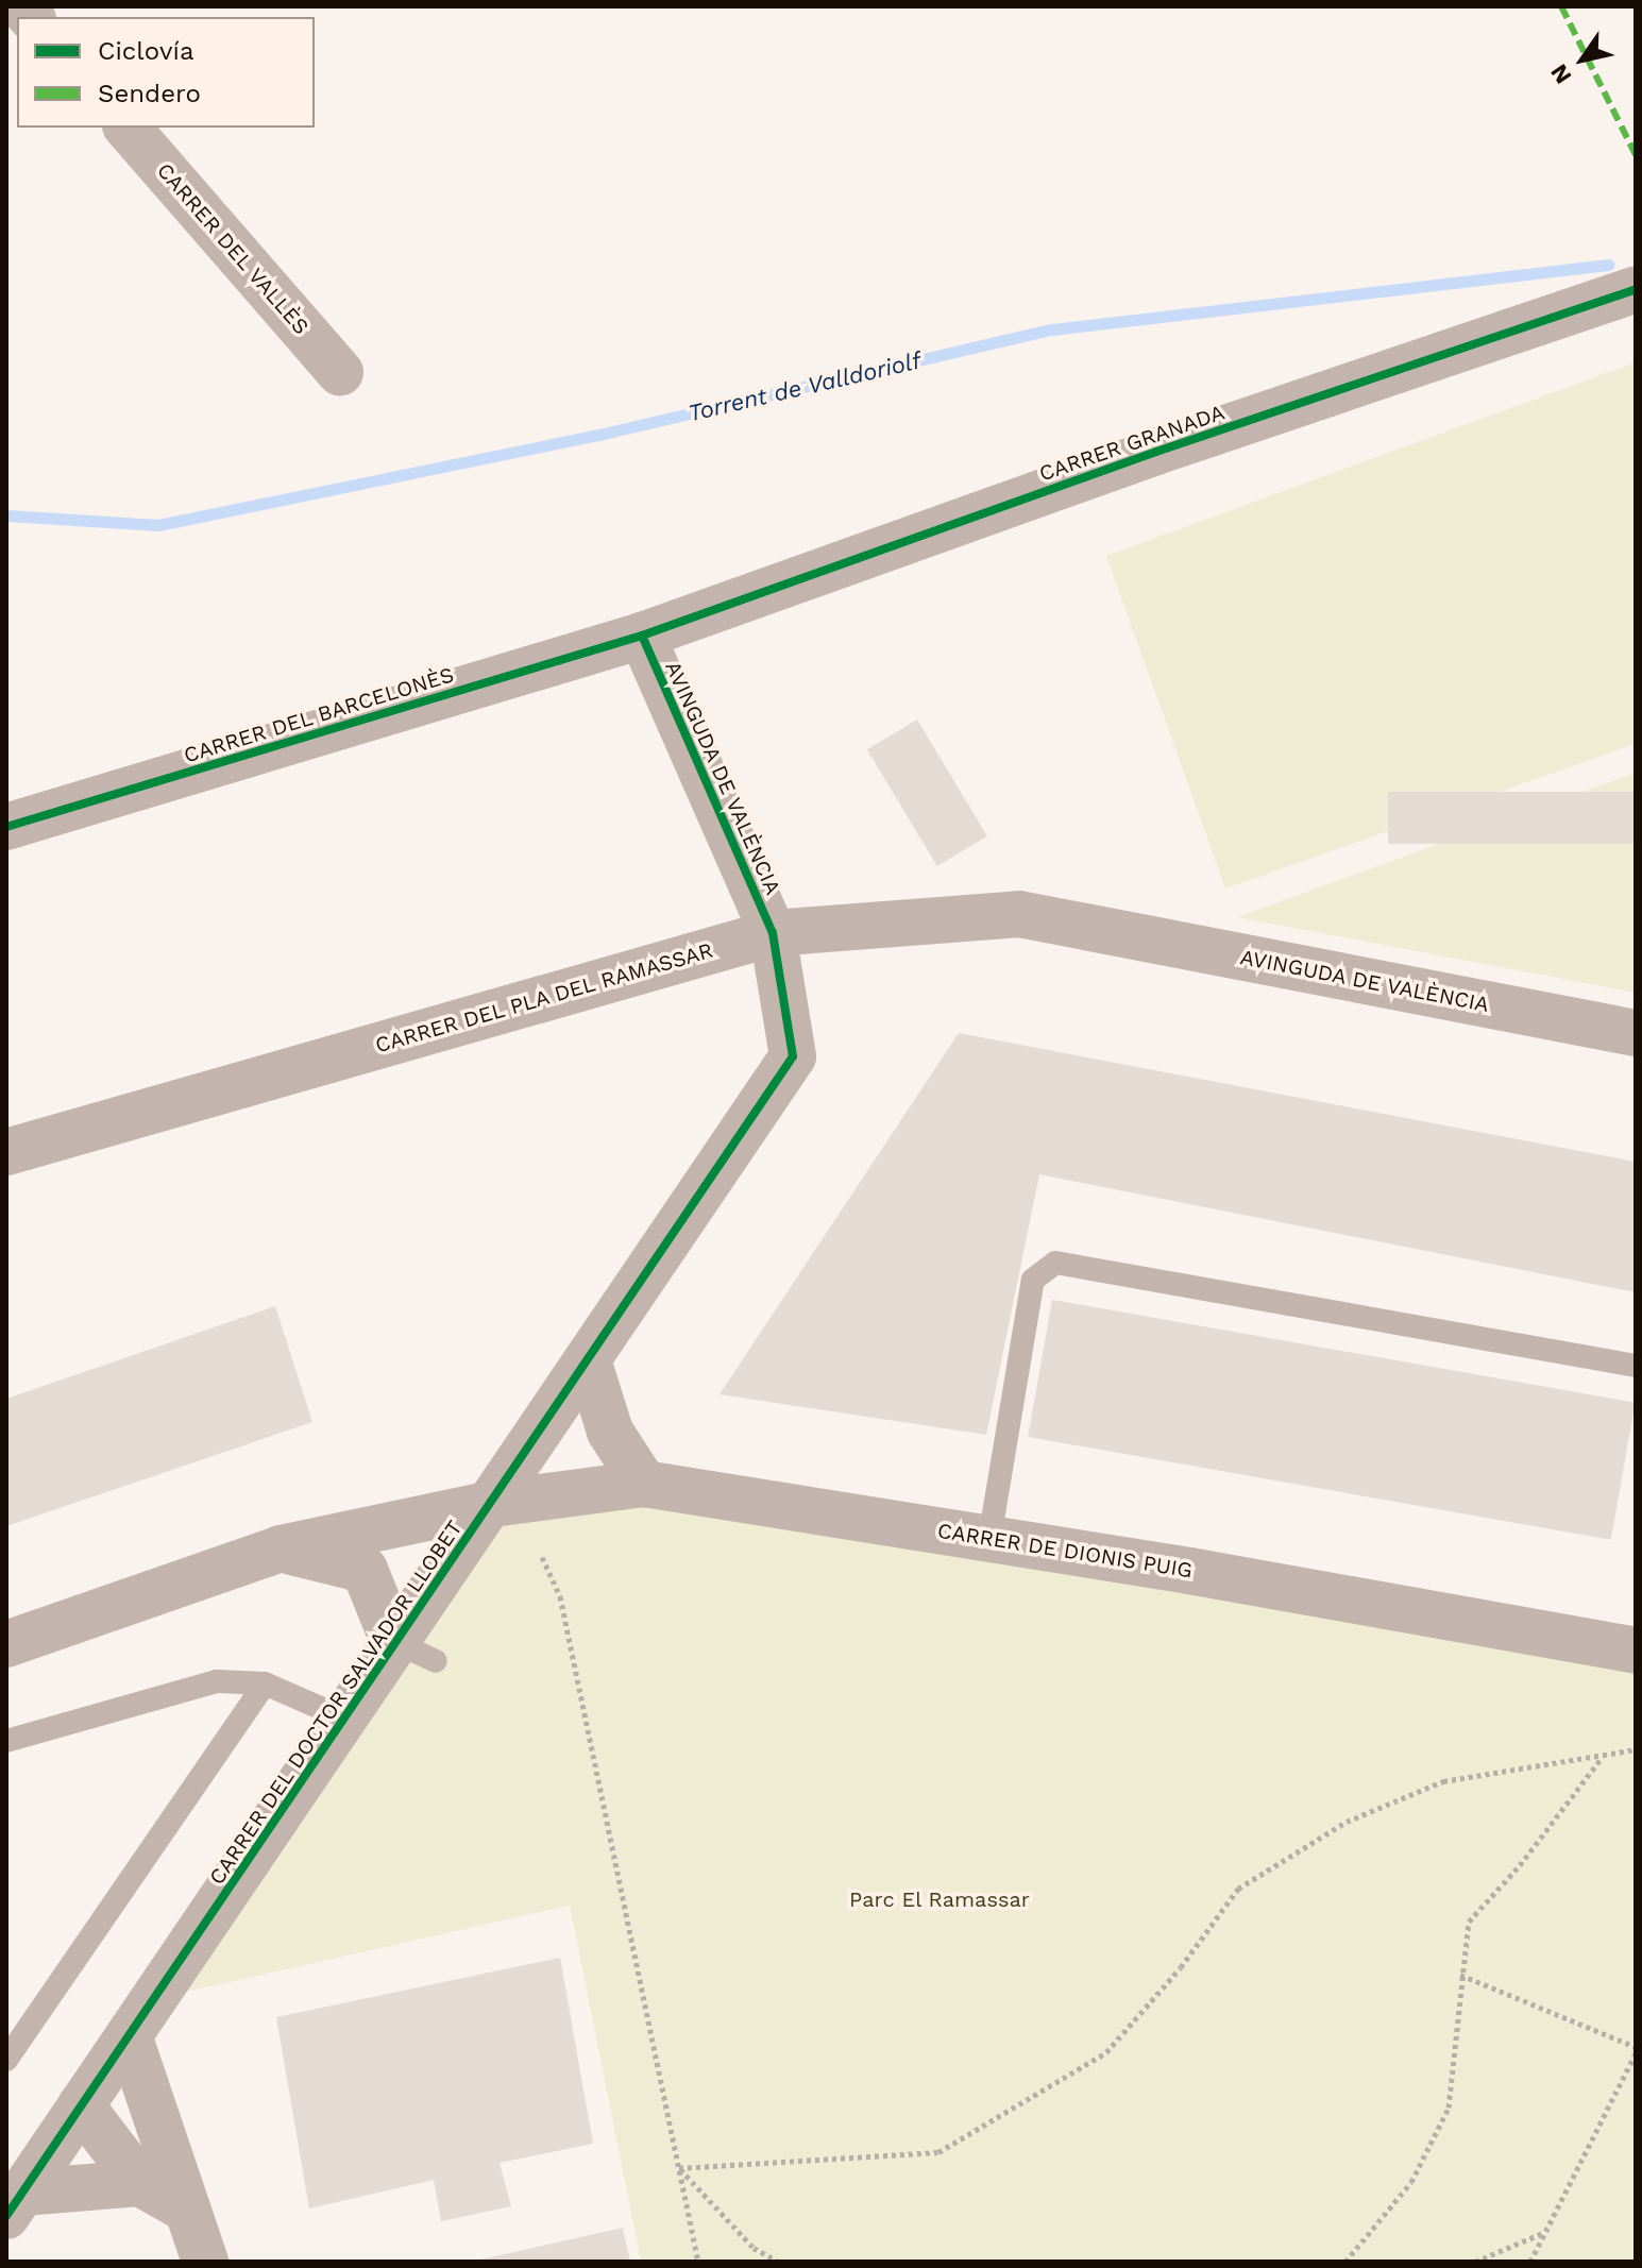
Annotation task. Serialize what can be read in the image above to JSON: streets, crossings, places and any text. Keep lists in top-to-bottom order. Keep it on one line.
{"streets":{"street":["CARRER DEL VALLÈS","CARRER GRANADA","CARRER DEL BARCELONÈS","AVINGUDA DE VALÈNCIA","CARRER DEL PLA DEL RAMASSAR","CARRER DE DIONIS PUIG","CARRER DEL DOCTOR SALVADOR LLOBET"]},"crossings":[["CARRER GRANADA","CARRER DEL BARCELONÈS"],["CARRER GRANADA","AVINGUDA DE VALÈNCIA"],["CARRER DEL BARCELONÈS","AVINGUDA DE VALÈNCIA"],["AVINGUDA DE VALÈNCIA","CARRER DEL PLA DEL RAMASSAR"],["AVINGUDA DE VALÈNCIA","CARRER DEL DOCTOR SALVADOR LLOBET"],["CARRER DEL PLA DEL RAMASSAR","CARRER DEL DOCTOR SALVADOR LLOBET"],["CARRER DE DIONIS PUIG","CARRER DEL DOCTOR SALVADOR LLOBET"]],"water":["Torrent de Valldoriolf"],"parks":["Parc El Ramassar"],"legend":["Ciclovía","Sendero"],"north":"bottom left"}
